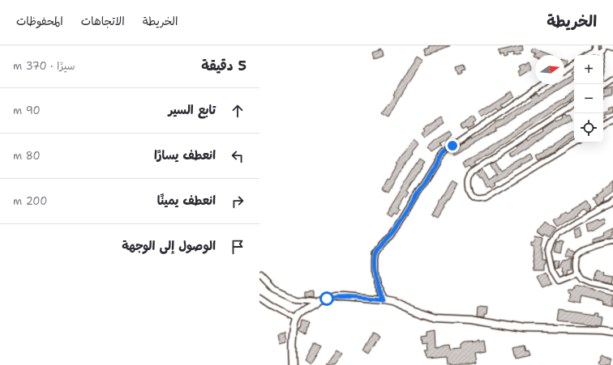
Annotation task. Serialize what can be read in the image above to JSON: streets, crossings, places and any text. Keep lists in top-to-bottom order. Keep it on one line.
{"north":"right","page":{"header":"الخريطة","nav":["الخريطة","الاتجاهات","المحفوظات"],"heading":["5 دقيقة","سيرًا · 370 m"],"map_buttons":["+","−"],"list":[["تابع السير","90 m"],["انعطف يسارًا","80 m"],["انعطف يمينًا","200 m"],"الوصول إلى الوجهة"]}}
